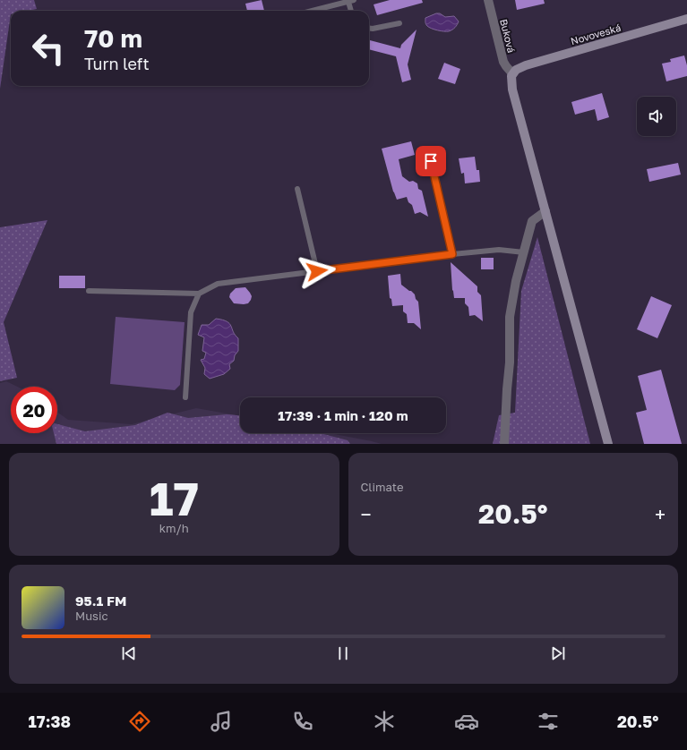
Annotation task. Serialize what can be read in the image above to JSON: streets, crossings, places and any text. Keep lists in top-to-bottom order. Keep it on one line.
{"streets":{"street":["Novoveská","Buková"]},"crossings":[["Novoveská","Buková"]],"page":{"turn":["70 m","Turn left"],"limit":"20","trip":"17:39 · 1 min · 120 m","tile":[["17","km/h"],"Climate"],"heat":["−","20.5°","+"],"song":["95.1 FM","Music"],"tabs":["17:38","20.5°"]}}
